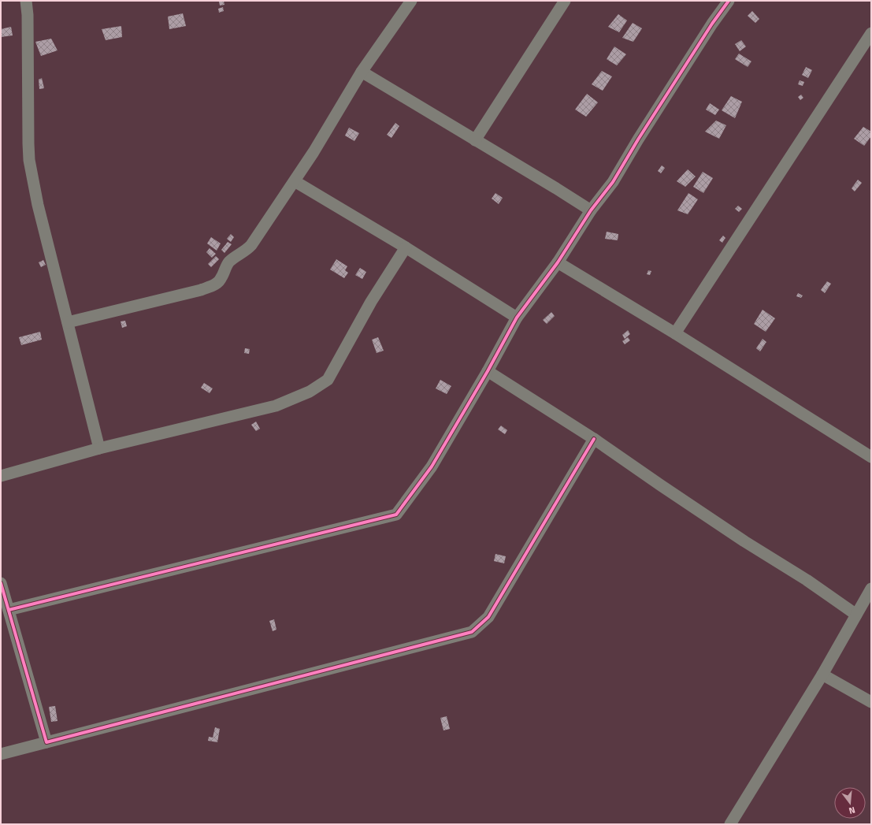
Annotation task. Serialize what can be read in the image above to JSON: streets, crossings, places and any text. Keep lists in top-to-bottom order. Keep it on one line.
{"north":"bottom"}
